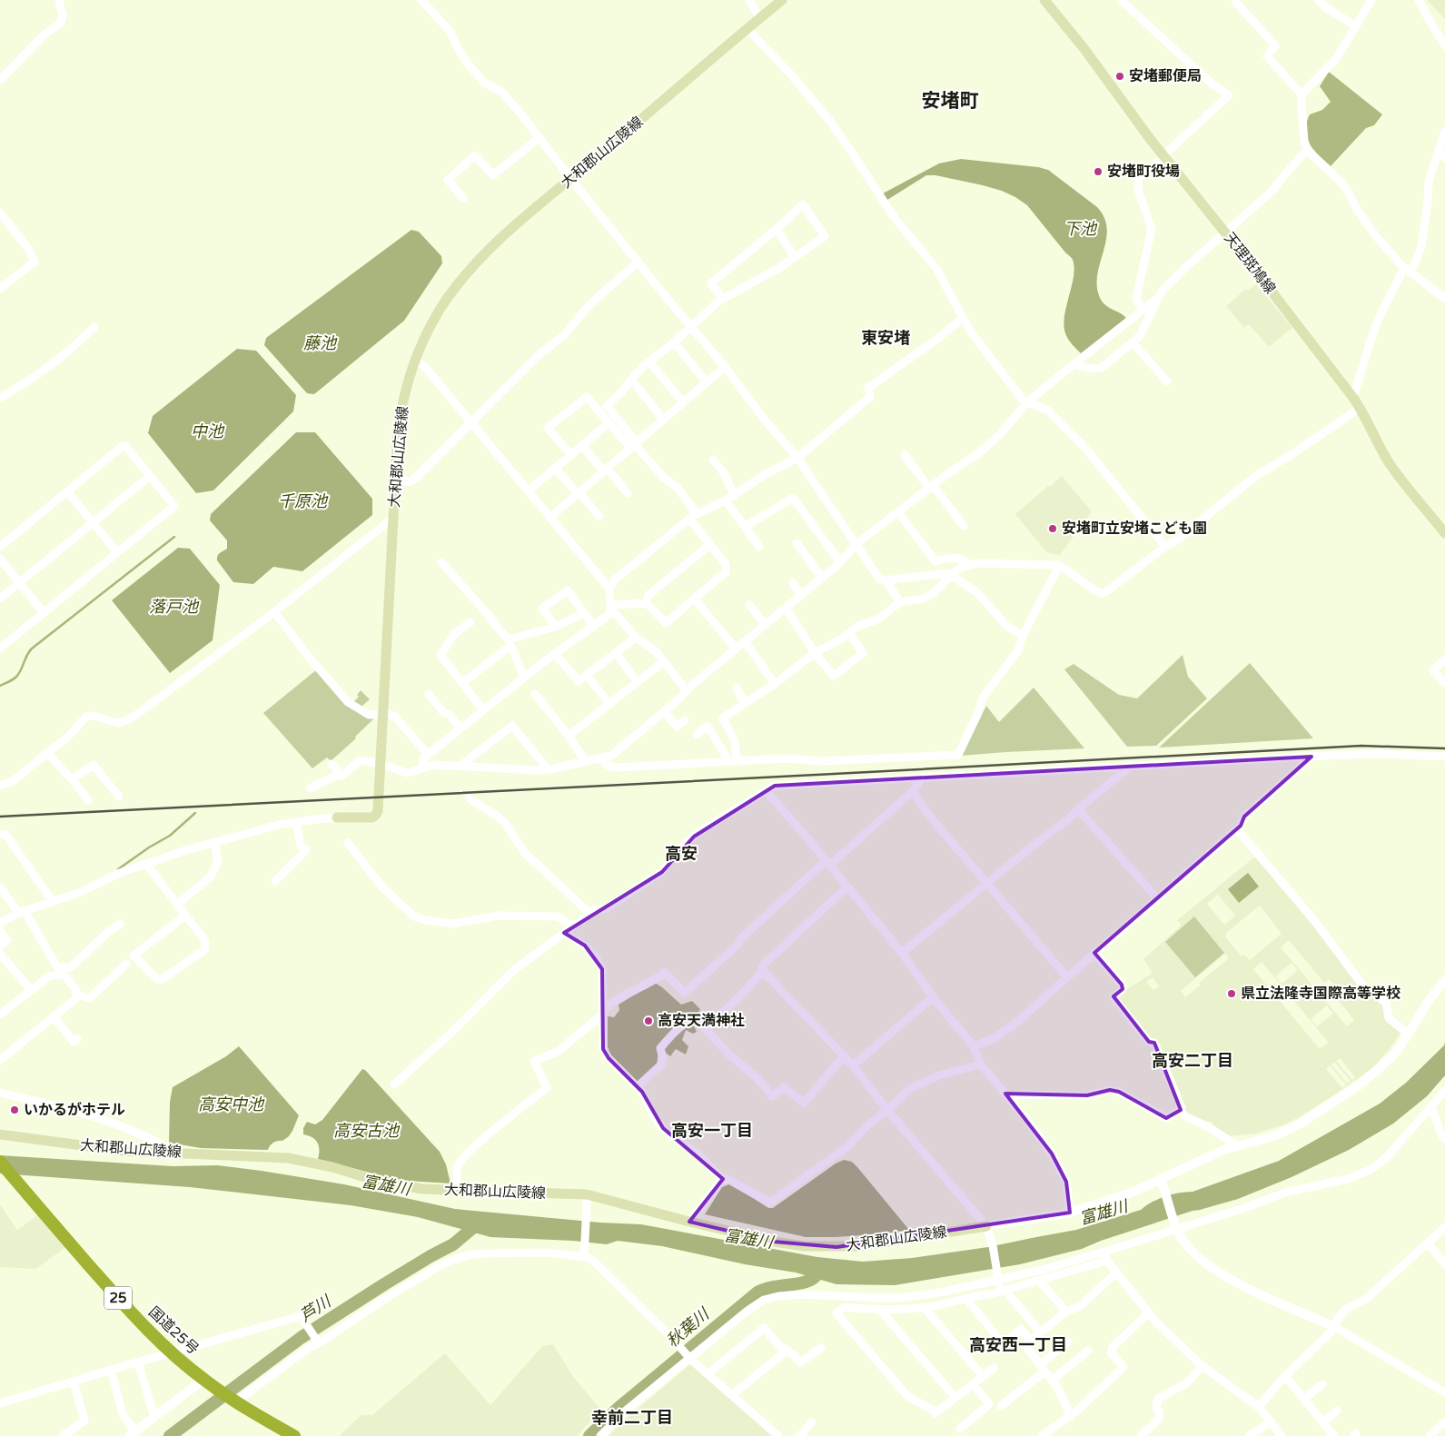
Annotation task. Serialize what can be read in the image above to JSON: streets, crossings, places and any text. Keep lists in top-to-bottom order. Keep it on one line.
{"streets":{"highway":["25","国道25号"],"main road":["大和郡山広陵線","天理斑鳩線"]},"districts":["安堵町","東安堵","高安","高安二丁目","高安一丁目","高安西一丁目","幸前二丁目"],"water":["下池","藤池","中池","千原池","落戸池","高安中池","高安古池","富雄川","芦川","秋葉川"],"places":["安堵郵便局","安堵町役場","安堵町立安堵こども園","県立法隆寺国際高等学校","高安天満神社","いかるがホテル"]}
